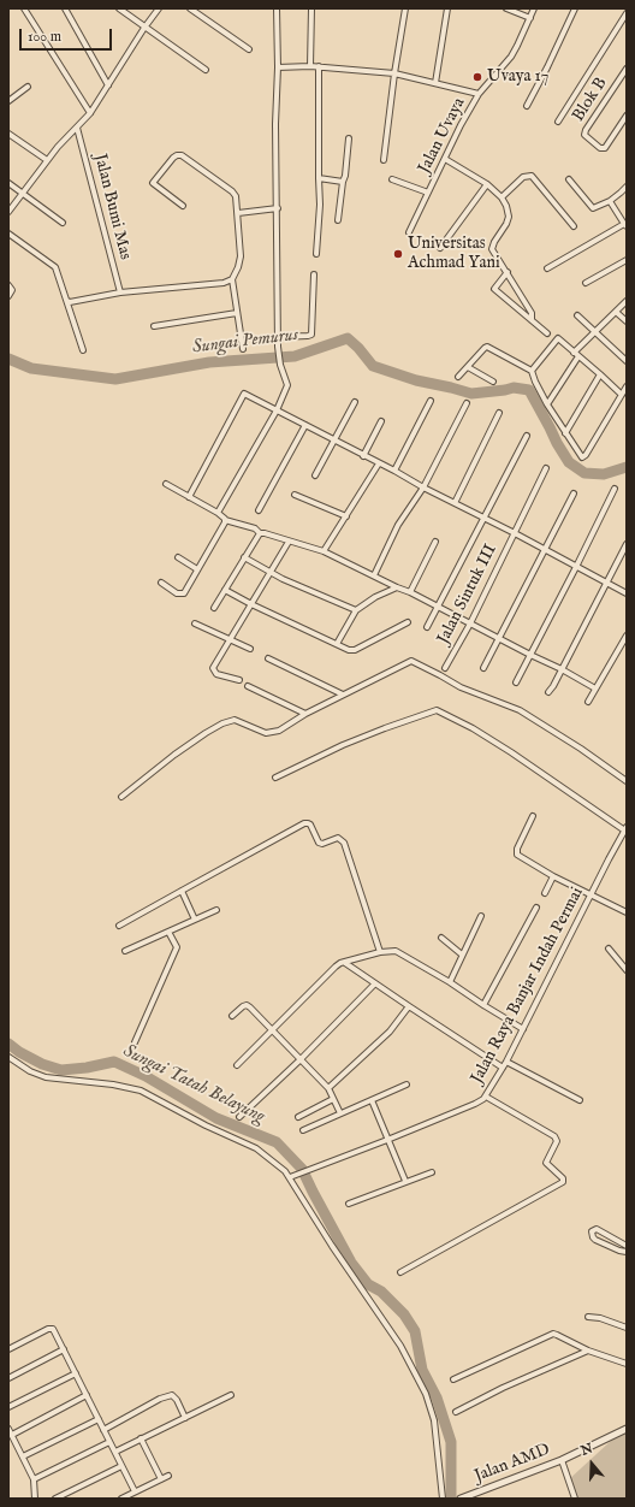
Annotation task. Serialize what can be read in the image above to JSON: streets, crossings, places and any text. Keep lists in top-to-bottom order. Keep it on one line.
{"streets":{"street":["Blok B","Jalan Uvaya","Jalan Bumi Mas","Jalan Sintuk III","Jalan Raya Banjar Indah Permai","Jalan AMD"]},"water":["Sungai Pemurus","Sungai Tatah Belayung"],"places":["Uvaya 17","Universitas Achmad Yani"],"scale_bar":"100 m","north":"top"}
